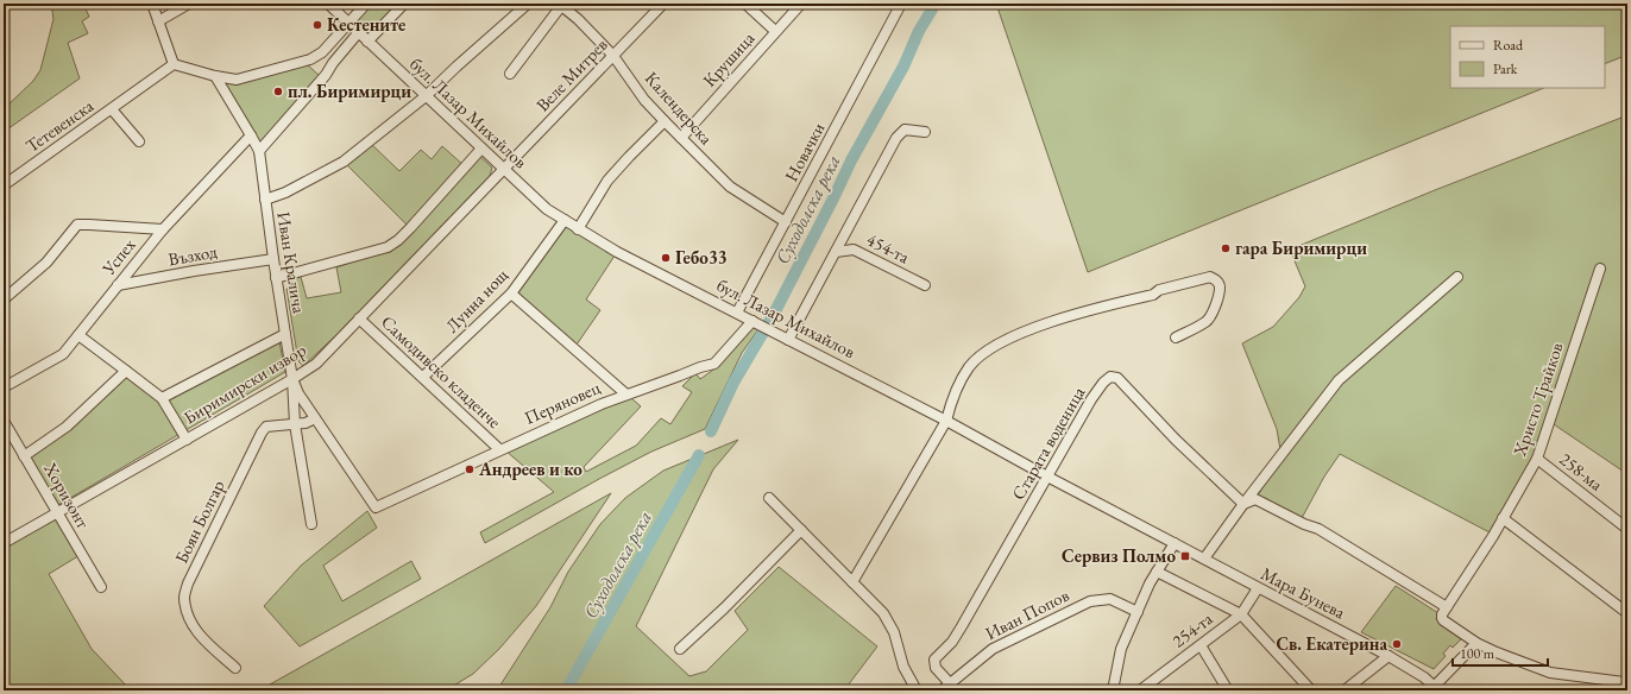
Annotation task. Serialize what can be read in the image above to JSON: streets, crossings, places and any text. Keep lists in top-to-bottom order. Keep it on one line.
{"streets":{"street":["Крушица","Веле Митрев","Календерска","бул. Лазар Михайлов","Тетевенска","Новачки","454-та","Възход","Успех","Иван Кралича","Лунна нощ","Самодивско кладенче","Биримирски извор","Христо Трайков","Перяновец","Старата воденица","258-ма","Хоризонт","Боян Болгар","Мара Бунева","Иван Попов","254-та"]},"crossings":[["Крушица","Календерска"],["Веле Митрев","Календерска"],["Веле Митрев","бул. Лазар Михайлов"],["Веле Митрев","Биримирски извор"],["Календерска","Новачки"],["бул. Лазар Михайлов","Новачки"],["бул. Лазар Михайлов","Лунна нощ"],["бул. Лазар Михайлов","Биримирски извор"],["бул. Лазар Михайлов","Перяновец"],["бул. Лазар Михайлов","Старата воденица"],["бул. Лазар Михайлов","Мара Бунева"],["Възход","Успех"],["Възход","Иван Кралича"],["Успех","Биримирски извор"],["Иван Кралича","Биримирски извор"],["Иван Кралича","Перяновец"],["Иван Кралича","Боян Болгар"],["Лунна нощ","Самодивско кладенче"],["Самодивско кладенче","Биримирски извор"],["Самодивско кладенче","Перяновец"],["Биримирски извор","Хоризонт"],["Христо Трайков","258-ма"],["Старата воденица","Иван Попов"],["Мара Бунева","254-та"]],"water":["Суходолска река"],"places":{"other":["Кестените","пл. Биримирци","гара Биримирци","Гебо33","Андреев и ко","Св. Екатерина"],"transit":["Сервиз Полмо"]},"legend":["Road","Park"],"scale_bar":"100 m"}
